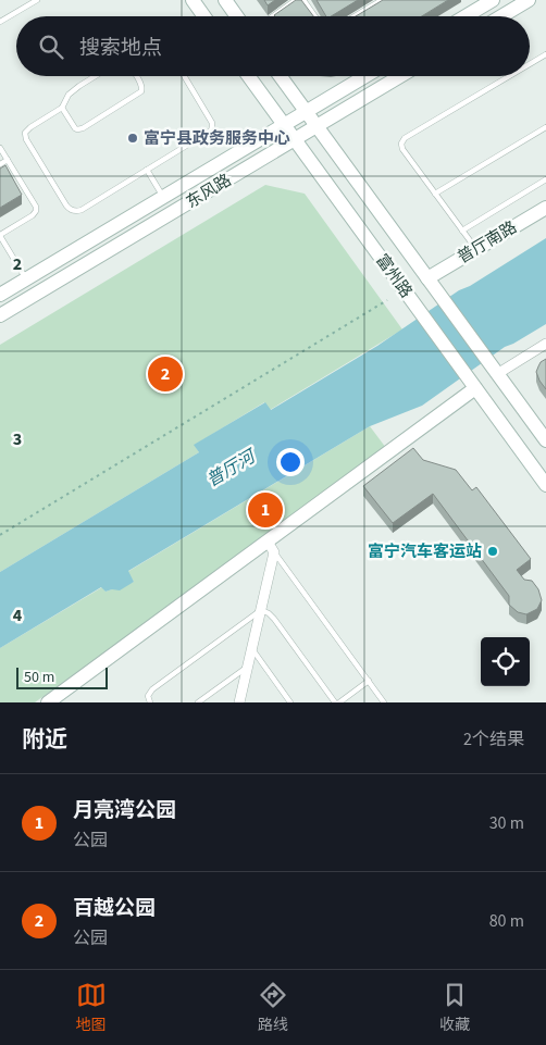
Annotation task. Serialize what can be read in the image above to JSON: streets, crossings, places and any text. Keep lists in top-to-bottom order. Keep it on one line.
{"streets":{"main road":["东风路","普厅南路","富州路"]},"crossings":[["东风路","富州路"],["普厅南路","富州路"]],"water":["普厅河"],"places":["富宁县政务服务中心","富宁汽车客运站"],"scale_bar":"50 m","page":{"search":"搜索地点","pins":["2","1"],"scale":"50 m","heading":["附近","2个结果"],"list":[{"mark":"1","name":"月亮湾公园","note":"公园","value":"30 m"},{"mark":"2","name":"百越公园","note":"公园","value":"80 m"}],"nav":["地图","路线","收藏"]},"grid":{"rows":["2","3","4"]}}
